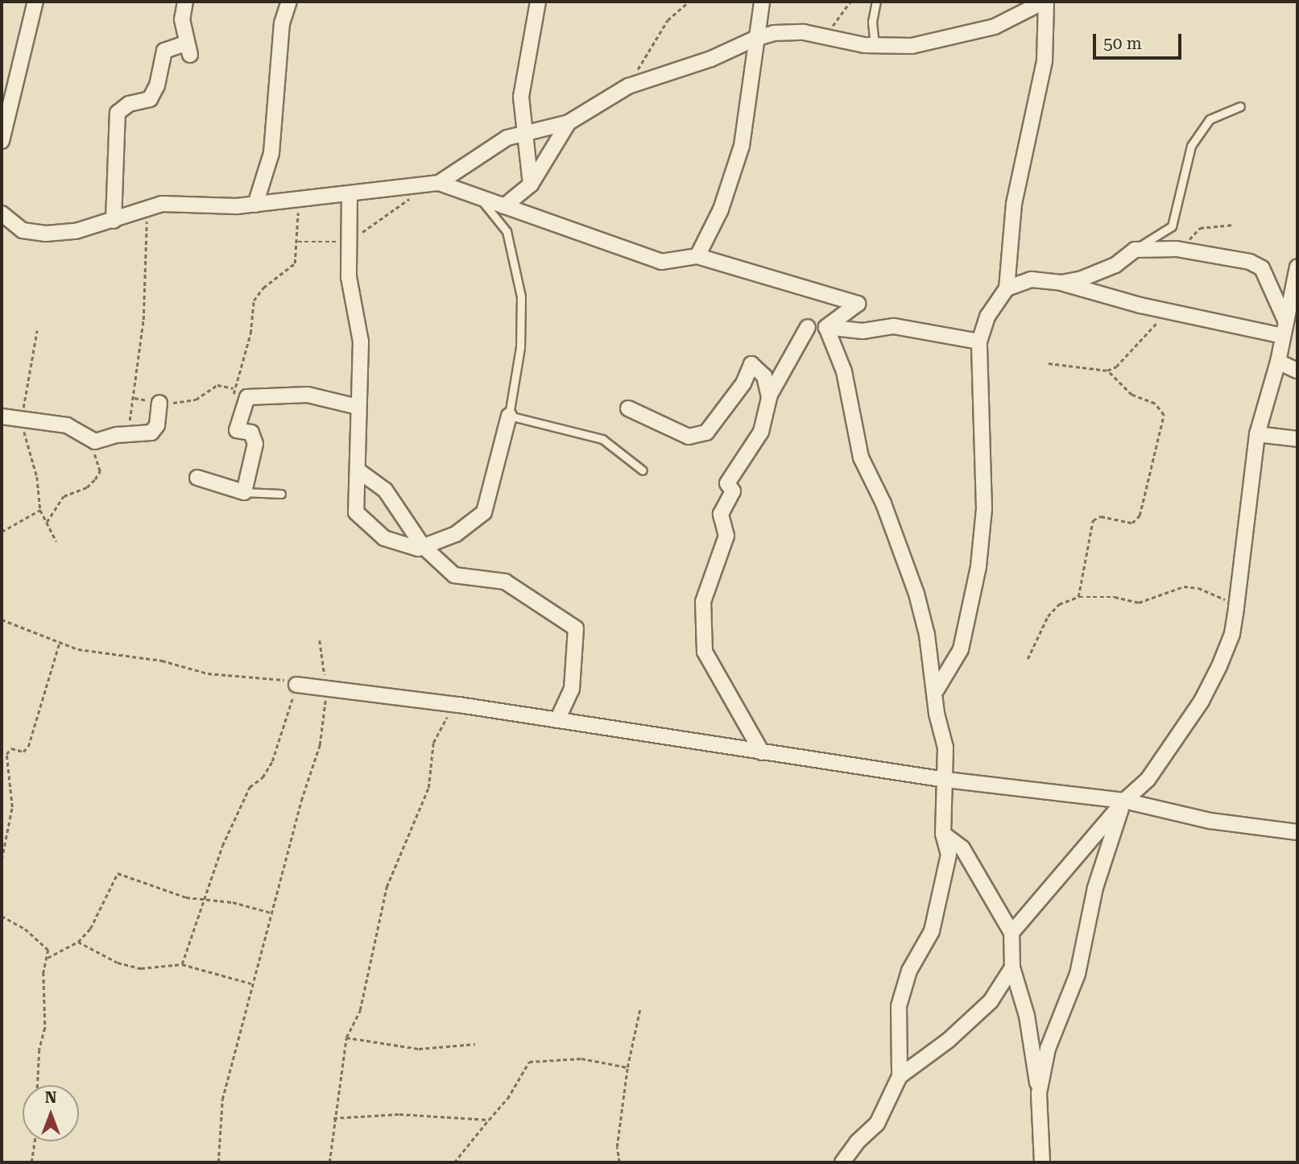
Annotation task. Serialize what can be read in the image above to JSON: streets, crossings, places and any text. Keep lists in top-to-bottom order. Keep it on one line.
{"scale_bar":"50 m","north":"top"}
